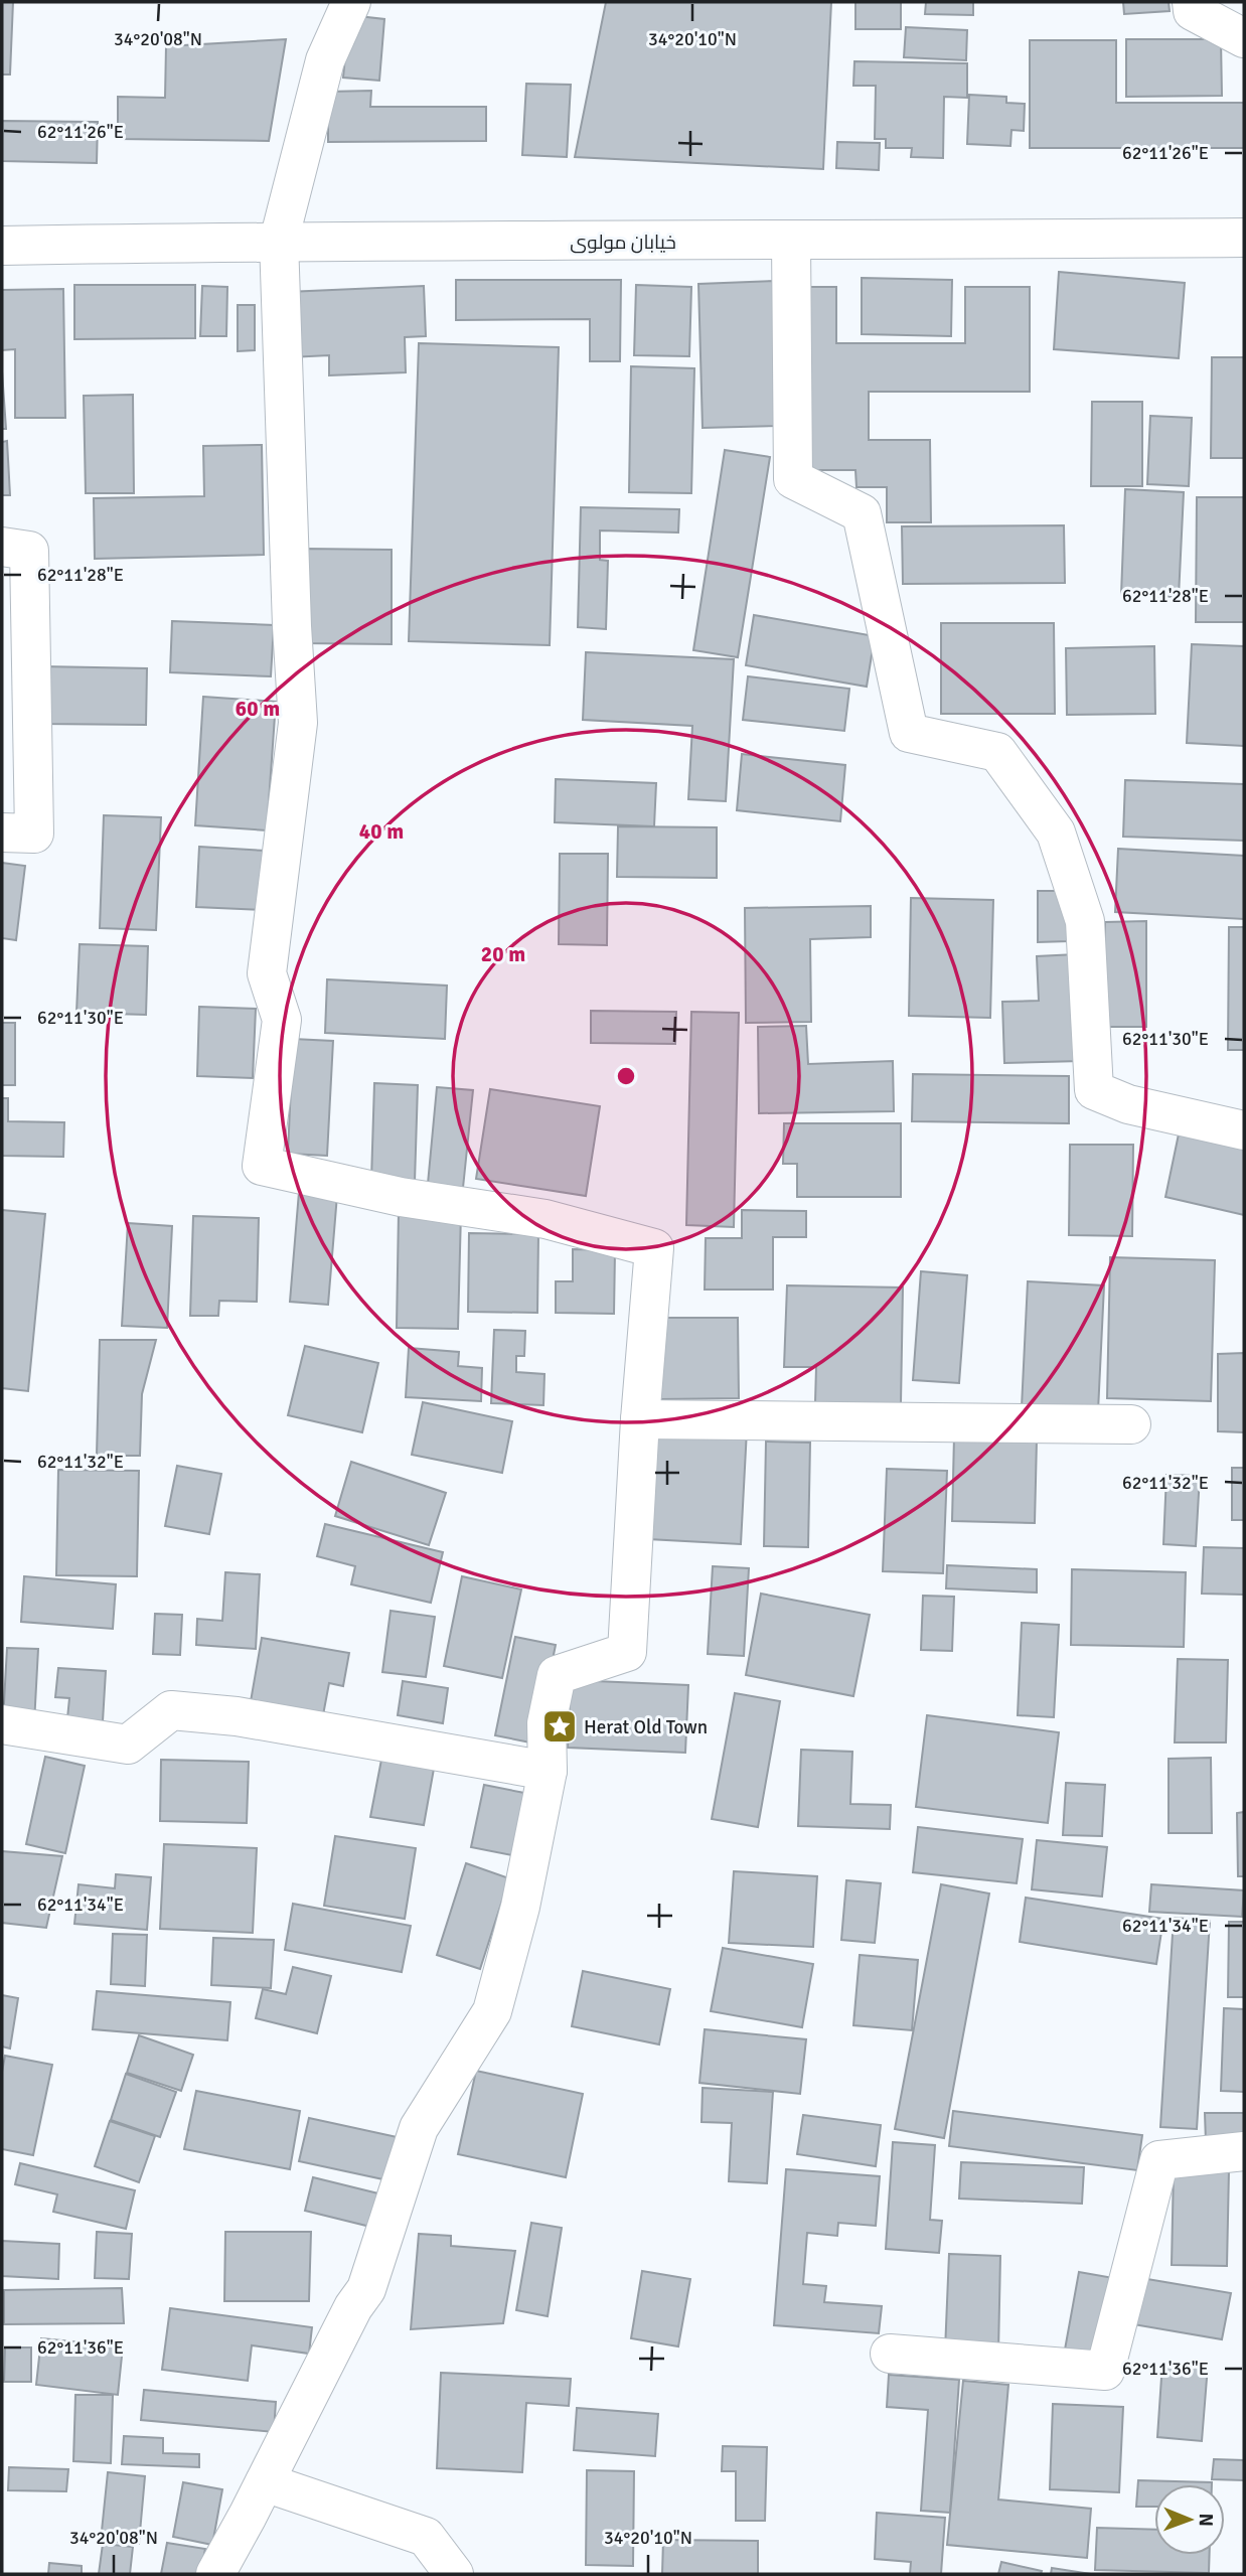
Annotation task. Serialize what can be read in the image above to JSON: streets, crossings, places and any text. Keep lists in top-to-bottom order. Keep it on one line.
{"streets":{"street":["خیابان مولوی"]},"places":{"place":["Herat Old Town"]},"north":"right","coordinates":["34°20'08\"N","34°20'10\"N","62°11'26\"E","62°11'28\"E","62°11'30\"E","62°11'32\"E","62°11'34\"E","62°11'36\"E"],"rings":["60 m","40 m","20 m"]}
